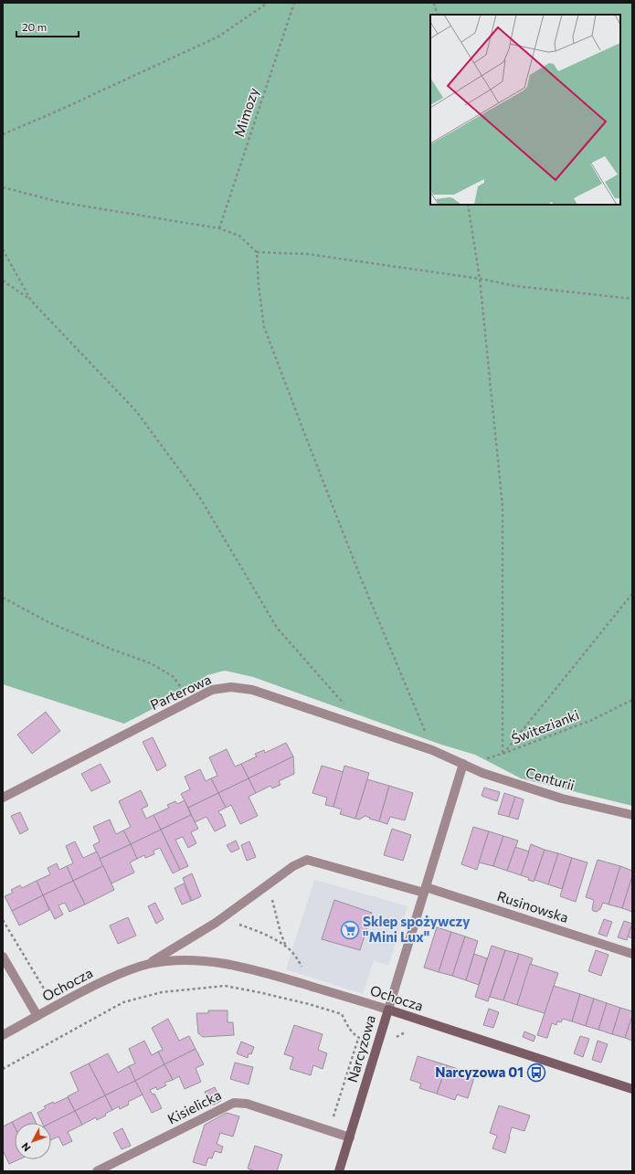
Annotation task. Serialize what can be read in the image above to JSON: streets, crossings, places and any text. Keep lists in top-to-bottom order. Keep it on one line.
{"streets":{"street":["Parterowa","Centurii","Rusinowska","Ochocza","Narcyzowa","Kisielicka"],"path":["Mimozy","Świtezianki"]},"crossings":[["Parterowa","Świtezianki"],["Parterowa","Centurii"],["Parterowa","Narcyzowa"],["Świtezianki","Centurii"],["Świtezianki","Narcyzowa"],["Centurii","Narcyzowa"],["Rusinowska","Ochocza"],["Rusinowska","Narcyzowa"],["Ochocza","Narcyzowa"],["Narcyzowa","Kisielicka"]],"places":{"supermarket":["Sklep spożywczy \"Mini Lux\""],"bus stop":["Narcyzowa 01"]},"scale_bar":"20 m","north":"bottom left"}
